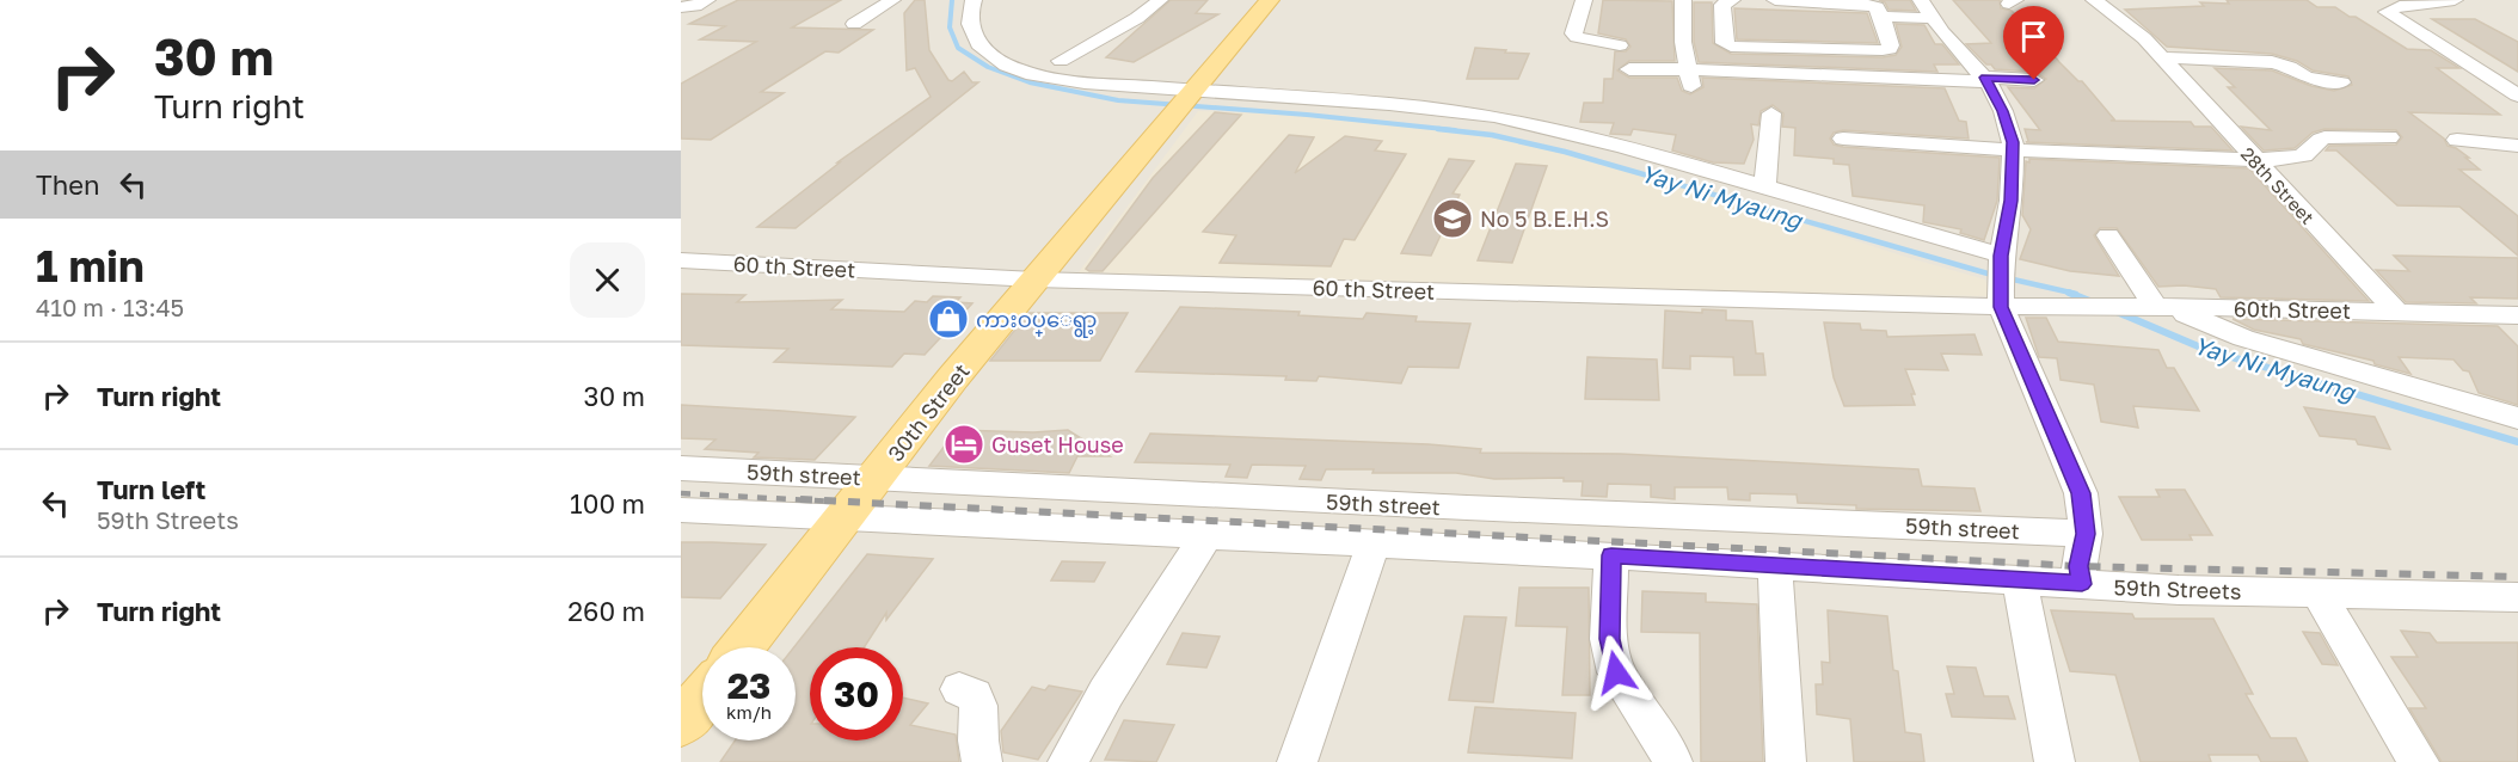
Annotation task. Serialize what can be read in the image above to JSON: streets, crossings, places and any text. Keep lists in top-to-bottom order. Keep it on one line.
{"streets":{"main road":["30th Street"],"street":["28th Street","60 th Street","60th Street","59th street","59th Streets"]},"crossings":[["28th Street","60th Street"],["60 th Street","60th Street"],["60 th Street","30th Street"],["30th Street","59th street"],["30th Street","59th Streets"]],"water":["Yay Ni Myaung"],"places":{"school or university":["No 5 B.E.H.S"],"shop":["ကားဝပ္ေရွာ့"],"hotel":["Guset House"]},"page":{"turn":["30 m","Turn right"],"then":"Then","heading":["1 min","410 m · 13:45"],"list":[{"name":"Turn right","value":"30 m"},{"name":"Turn left","note":"59th Streets","value":"100 m"},{"name":"Turn right","value":"260 m"}],"speed":"23 km/h","limit":"30"}}
